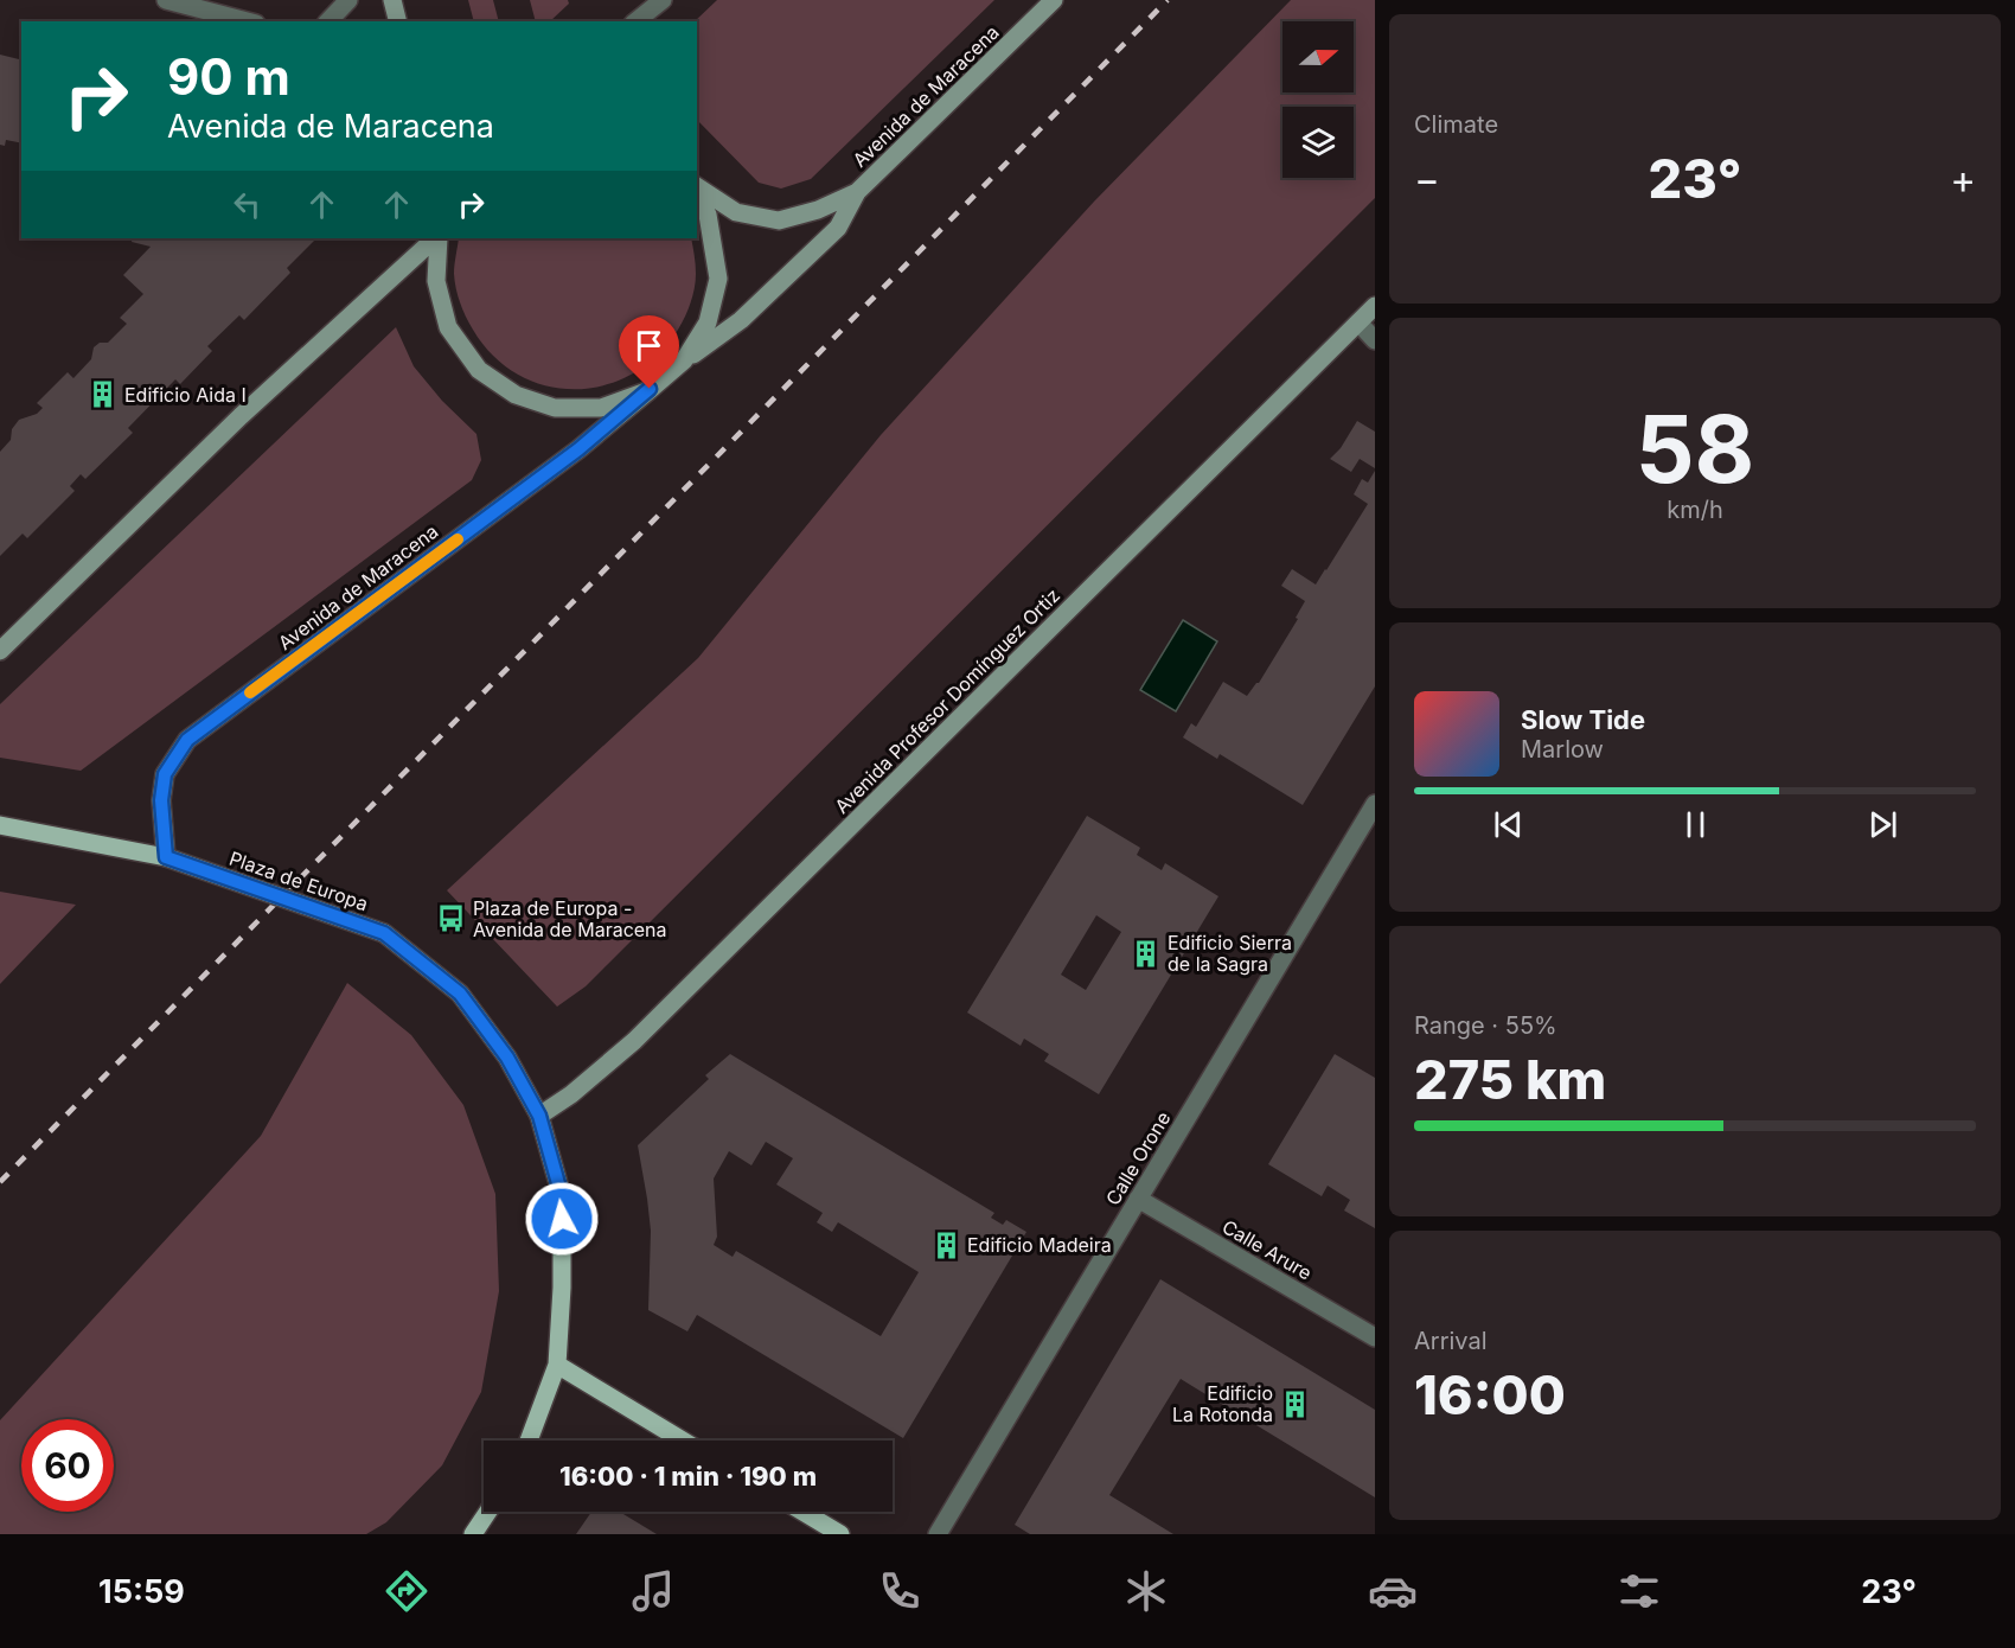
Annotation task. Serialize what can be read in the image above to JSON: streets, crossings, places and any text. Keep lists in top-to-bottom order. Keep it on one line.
{"streets":{"main road":["Avenida de Maracena","Avenida Profesor Domínguez Ortiz","Plaza de Europa"],"street":["Calle Orone","Calle Arure"]},"crossings":[["Avenida de Maracena","Plaza de Europa"],["Avenida Profesor Domínguez Ortiz","Plaza de Europa"],["Calle Orone","Calle Arure"]],"places":{"building":["Edificio Aida I","Edificio Sierra de la Sagra","Edificio Madeira","Edificio La Rotonda"],"bus stop":["Plaza de Europa - Avenida de Maracena"]},"north":"right","page":{"tile":["Climate",["58","km/h"],["Range · 55%","275 km"],["Arrival","16:00"]],"turn":["90 m","Avenida de Maracena"],"heat":["−","23°","+"],"song":["Slow Tide","Marlow"],"limit":"60","trip":"16:00 · 1 min · 190 m","tabs":["15:59","23°"]}}
